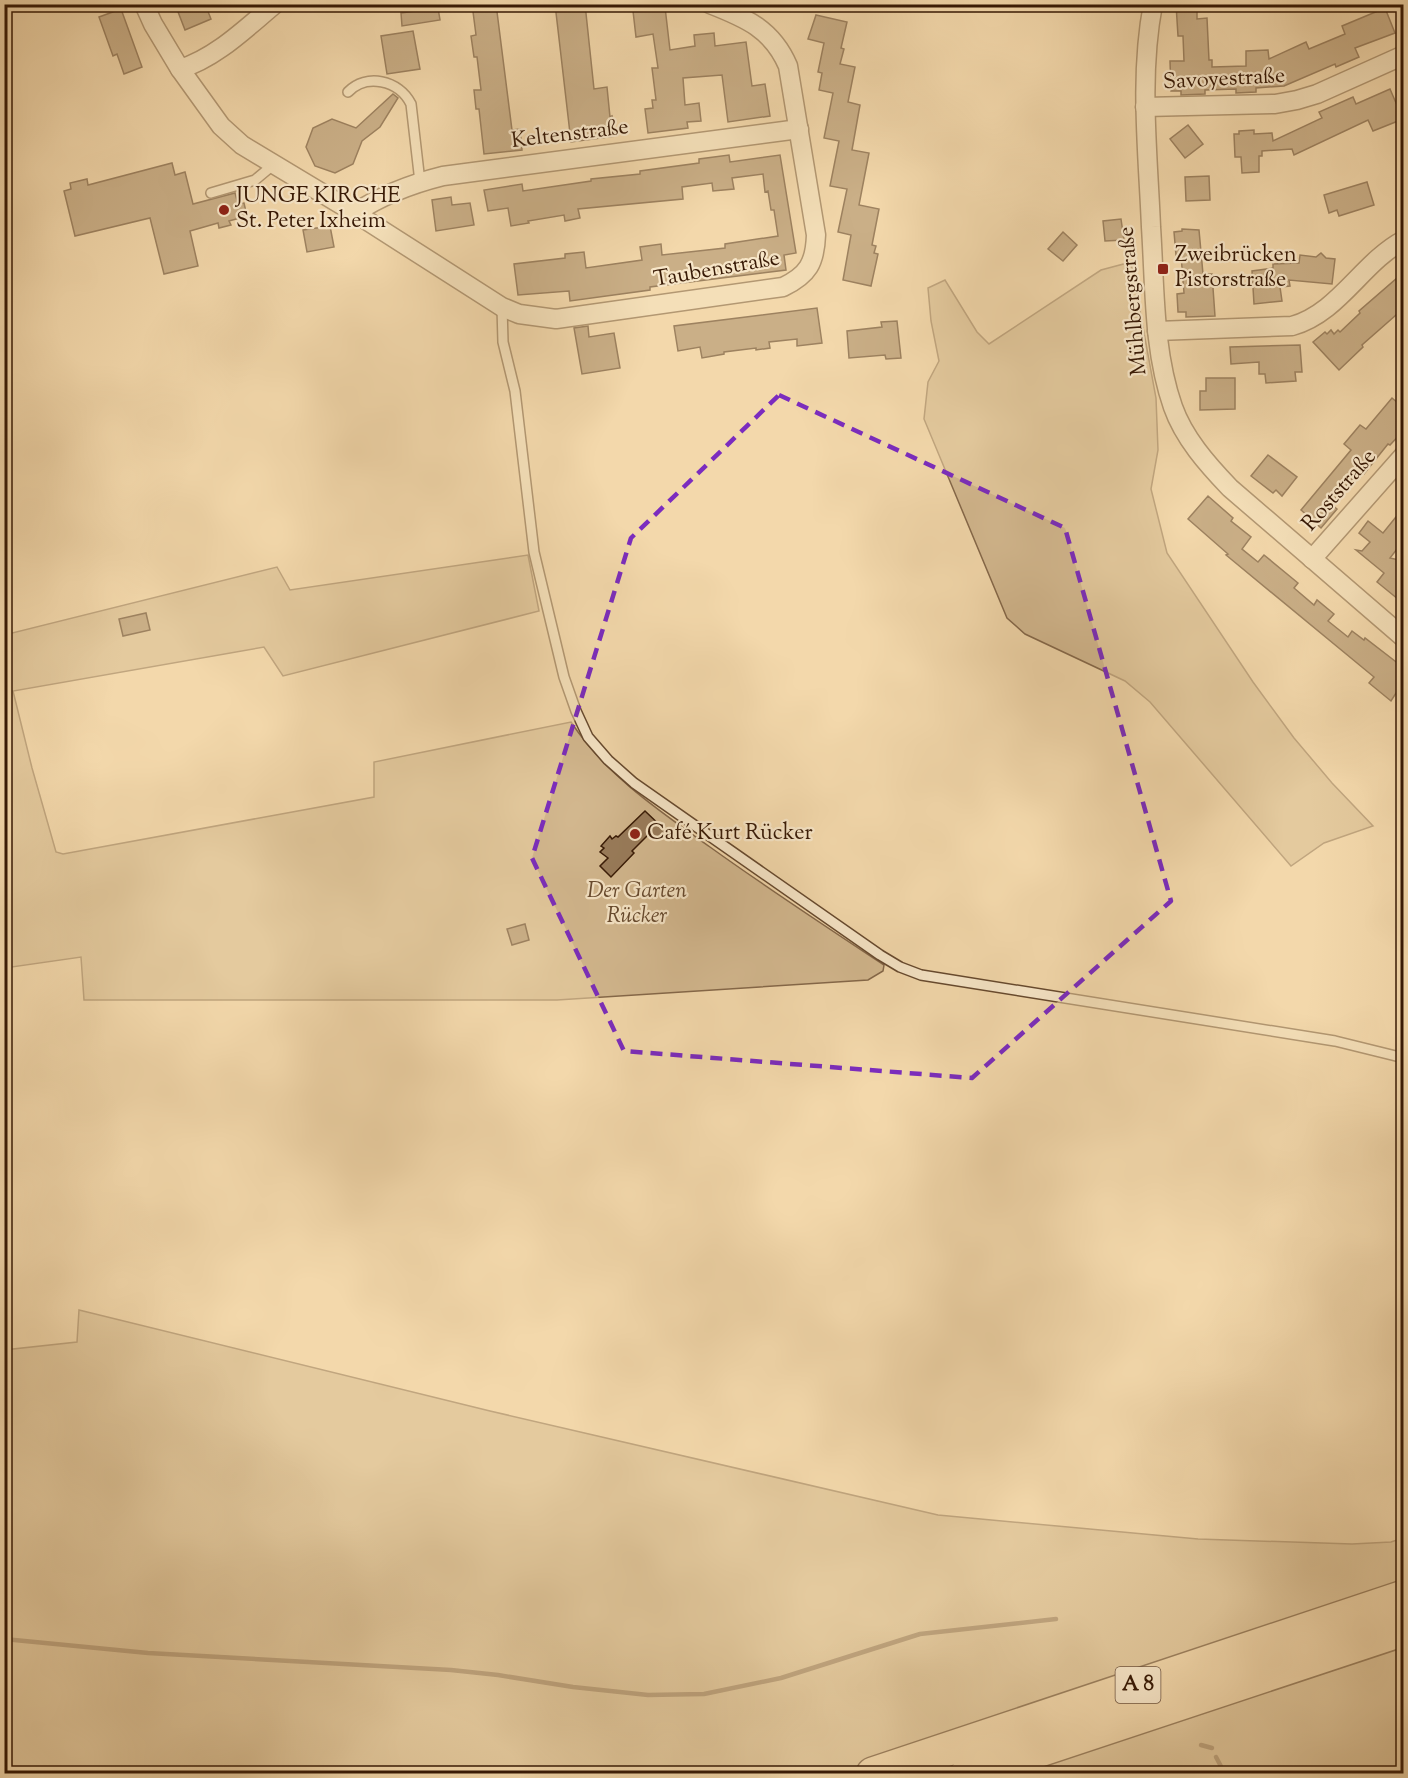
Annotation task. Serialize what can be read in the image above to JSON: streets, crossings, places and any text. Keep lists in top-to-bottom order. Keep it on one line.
{"streets":{"highway":["A 8"],"street":["Savoyestraße","Keltenstraße","Taubenstraße","Mühlbergstraße","Roststraße"]},"crossings":[["Savoyestraße","Mühlbergstraße"],["Keltenstraße","Taubenstraße"],["Mühlbergstraße","Roststraße"]],"parks":["Der Garten Rücker"],"places":{"other":["JUNGE KIRCHE St. Peter Ixheim","Café Kurt Rücker"],"transit":["Zweibrücken Pistorstraße"]}}
